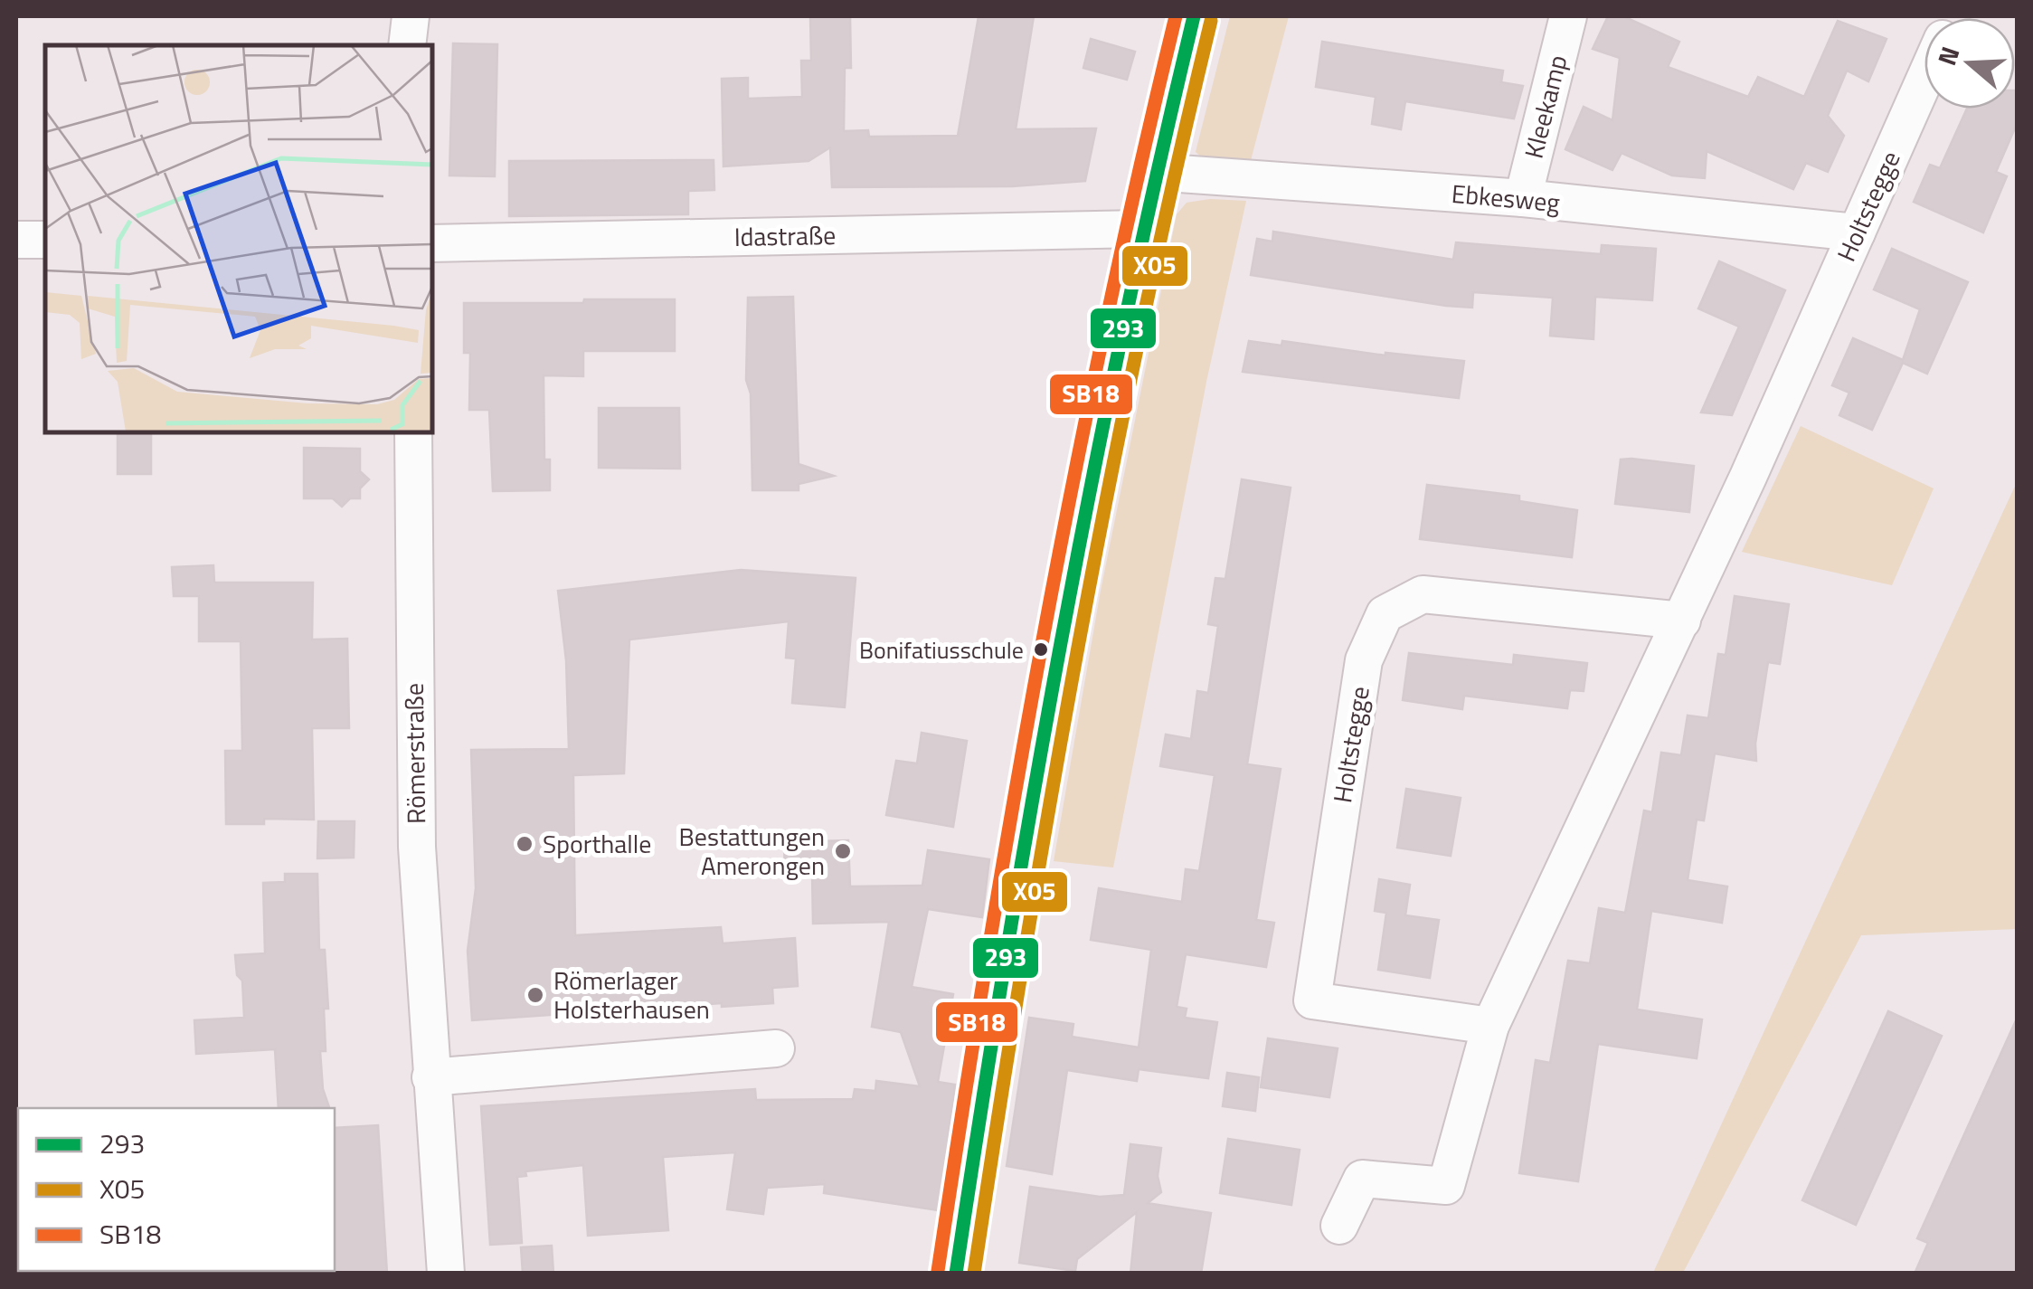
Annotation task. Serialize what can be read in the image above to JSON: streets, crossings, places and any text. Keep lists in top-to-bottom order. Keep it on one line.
{"streets":{"street":["Kleekamp","Ebkesweg","Holtstegge","Idastraße","Römerstraße"]},"crossings":[["Kleekamp","Ebkesweg"],["Ebkesweg","Holtstegge"]],"places":["Bonifatiusschule","Sporthalle","Bestattungen Amerongen","Römerlager Holsterhausen"],"lines":["transit line 293","transit line SB18","transit line X05"],"legend":["293","X05","SB18"],"north":"left"}
